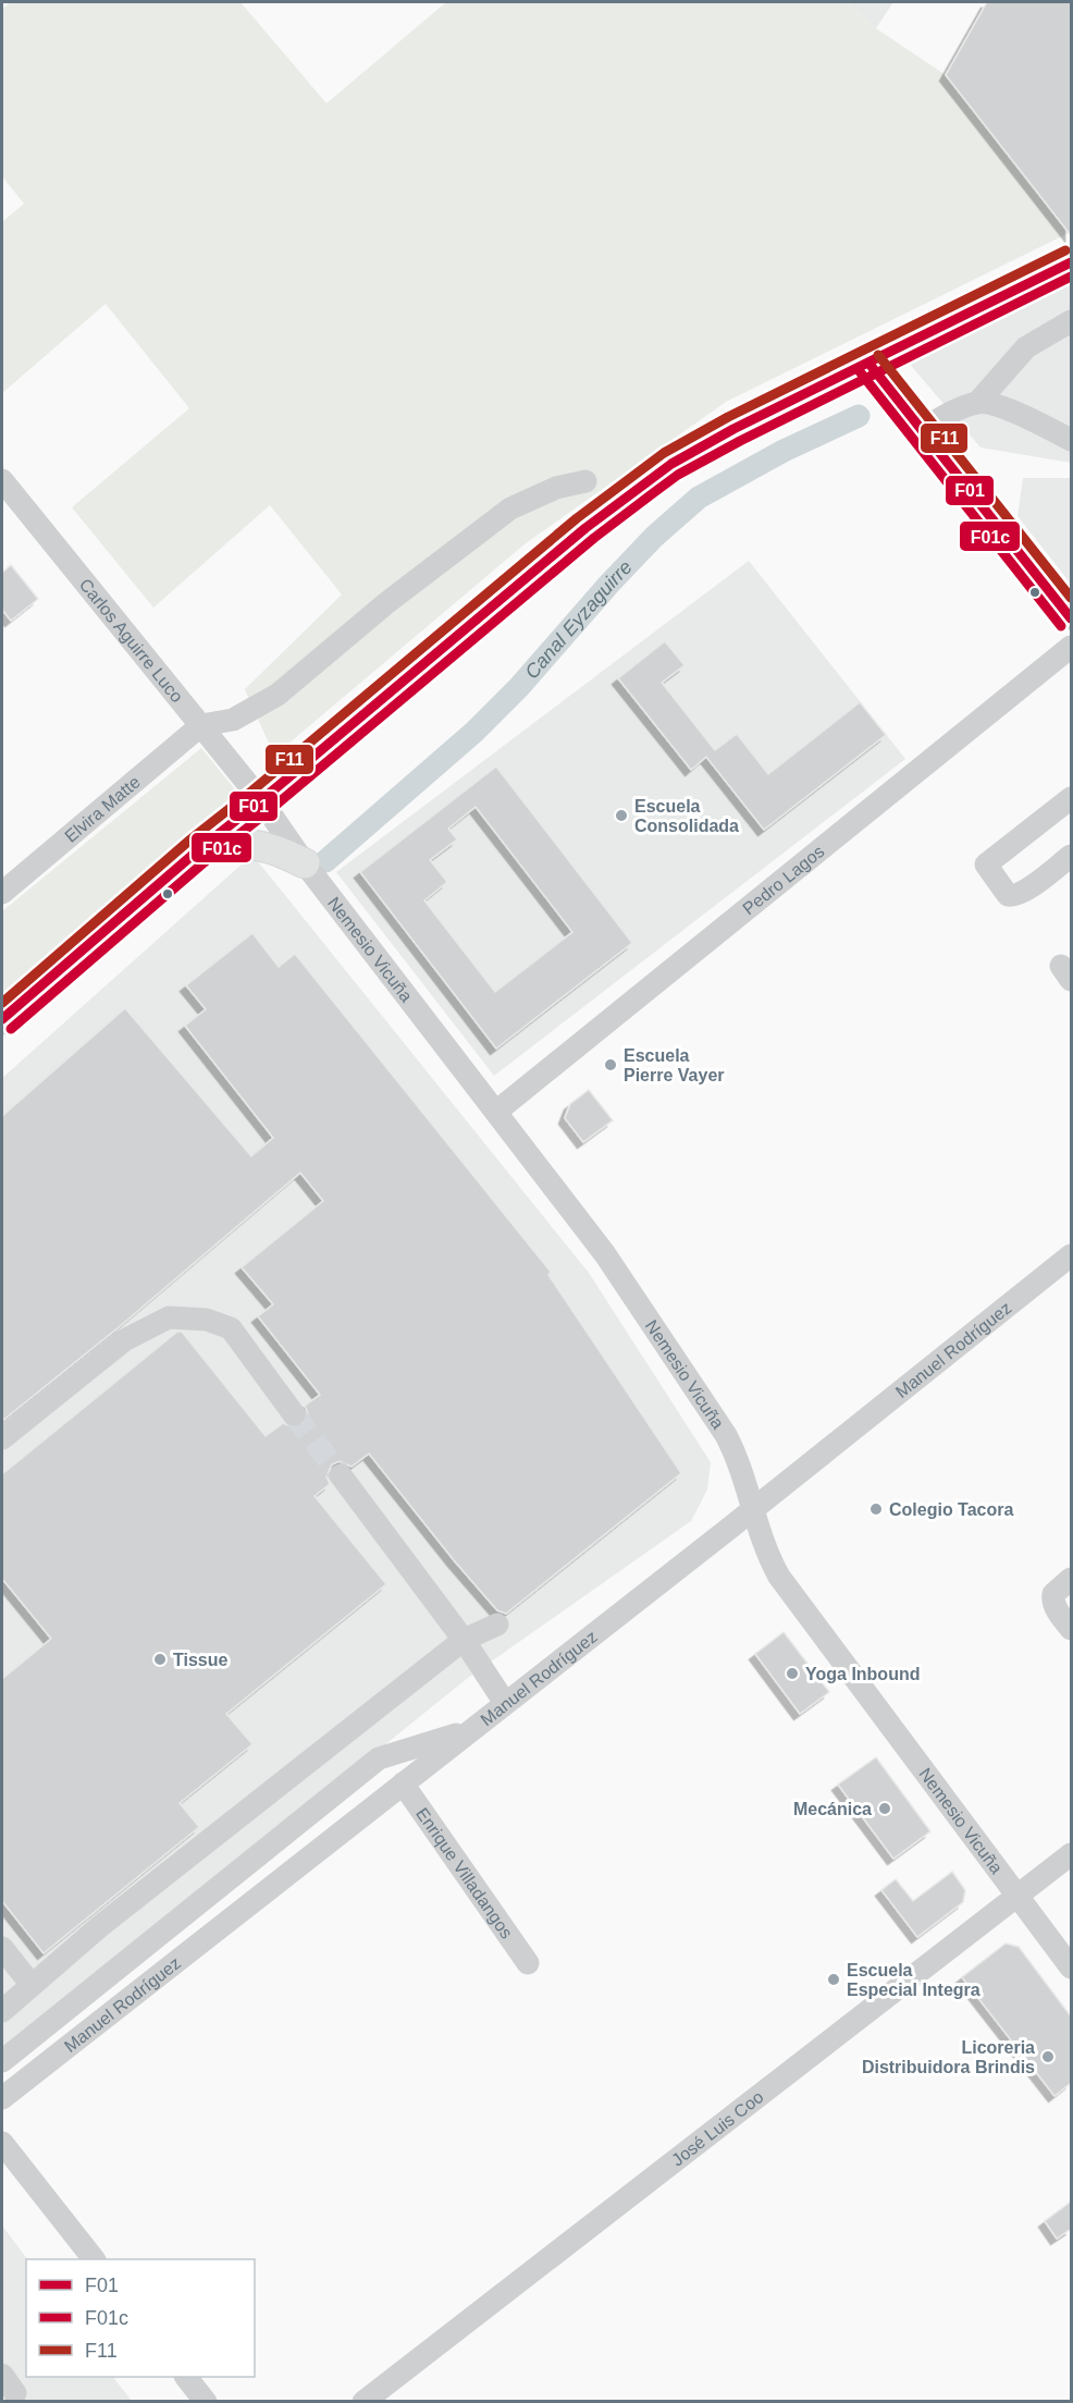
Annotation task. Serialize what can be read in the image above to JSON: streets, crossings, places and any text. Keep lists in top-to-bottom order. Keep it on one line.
{"streets":{"street":["Carlos Aguirre Luco","Elvira Matte","Pedro Lagos","Nemesio Vicuña","Manuel Rodríguez","Enrique Villadangos","José Luis Coo"]},"crossings":[["Carlos Aguirre Luco","Elvira Matte"],["Carlos Aguirre Luco","Nemesio Vicuña"],["Pedro Lagos","Nemesio Vicuña"],["Nemesio Vicuña","Manuel Rodríguez"],["Nemesio Vicuña","José Luis Coo"],["Manuel Rodríguez","Enrique Villadangos"]],"water":["Canal Eyzaguirre"],"places":["Escuela Consolidada","Escuela Pierre Vayer","Colegio Tacora","Tissue","Yoga Inbound","Mecánica","Escuela Especial Integra","Licoreria Distribuidora Brindis"],"lines":["transit line F11","transit line F01","transit line F01c"],"legend":["F01","F01c","F11"]}
